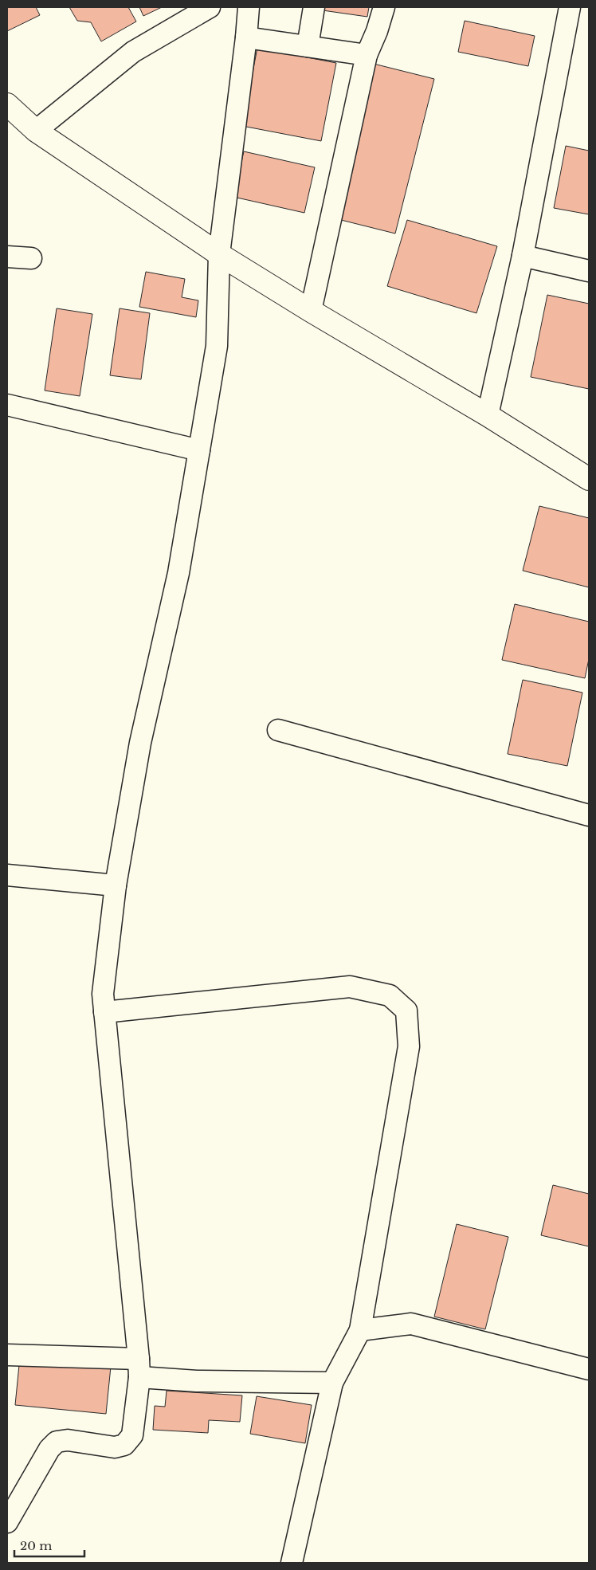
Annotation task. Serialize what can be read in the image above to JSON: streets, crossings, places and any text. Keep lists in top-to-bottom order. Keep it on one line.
{"scale_bar":"20 m"}
